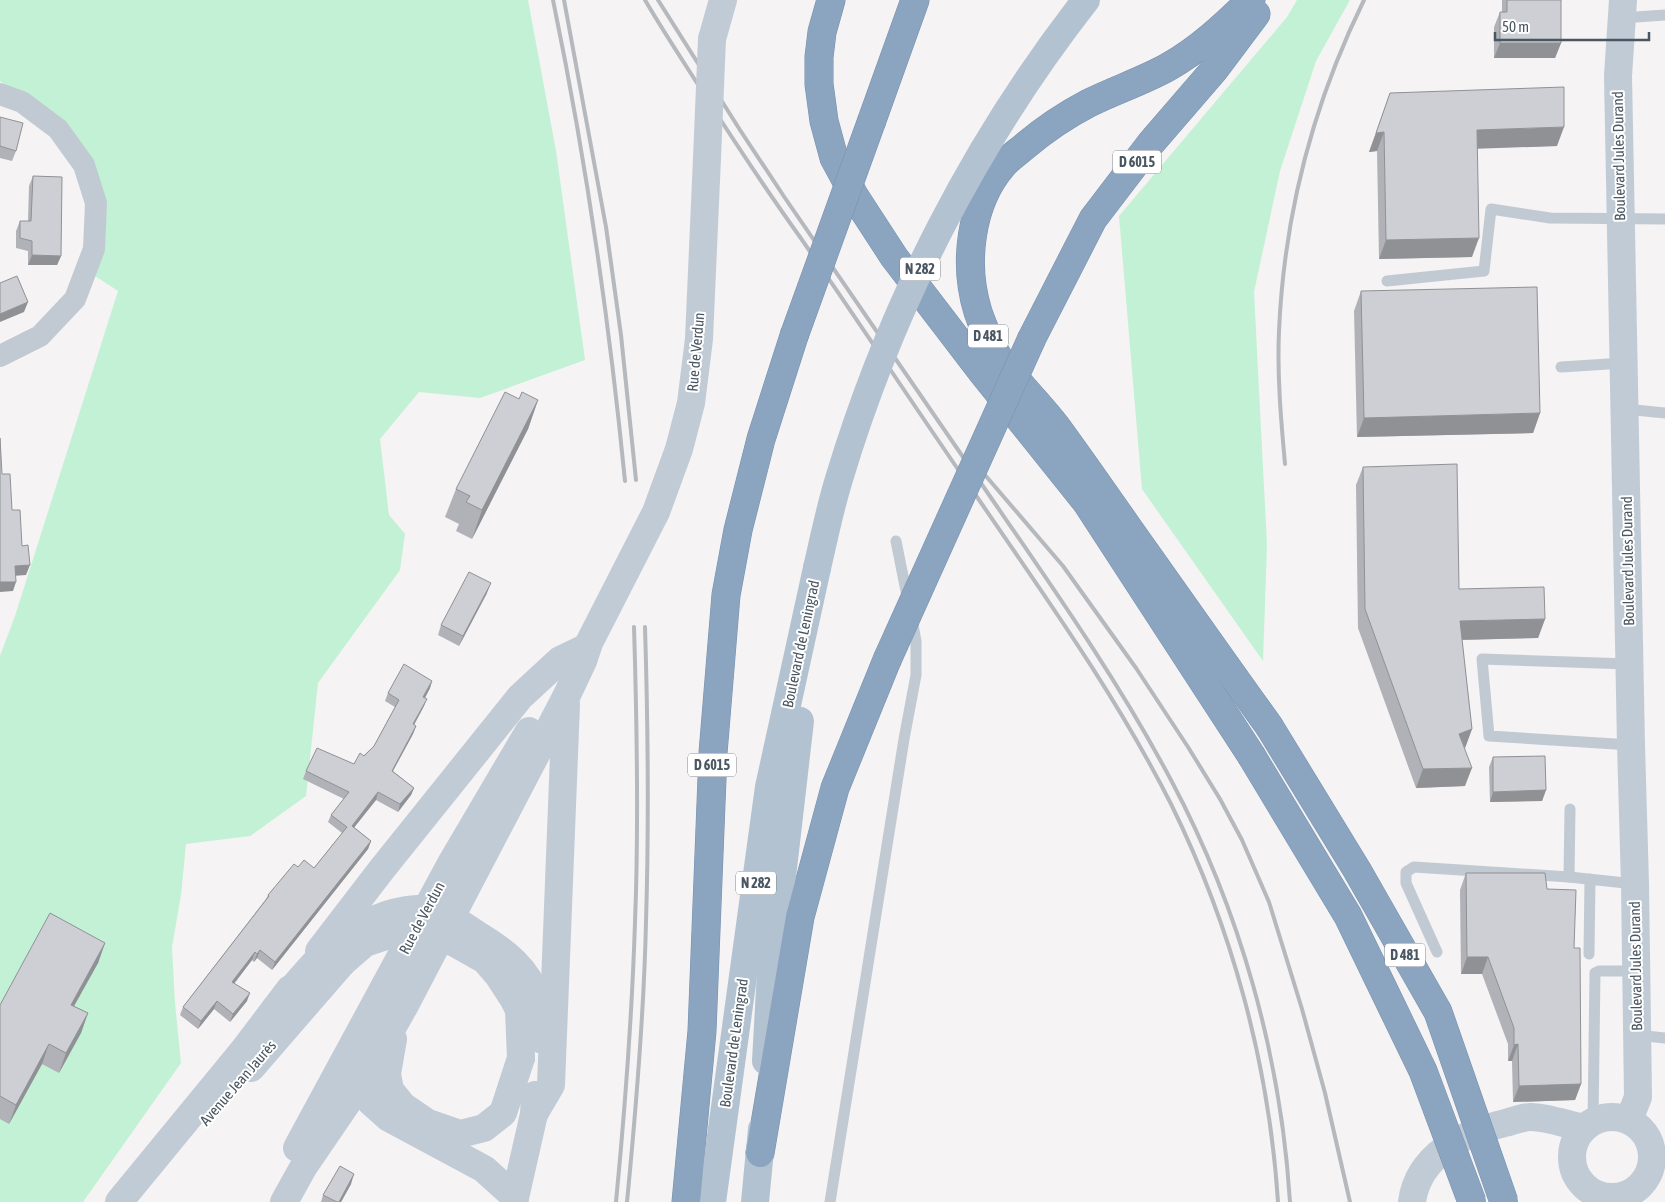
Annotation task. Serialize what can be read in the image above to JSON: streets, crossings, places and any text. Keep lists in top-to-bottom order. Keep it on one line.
{"streets":{"highway":["D 6015","D 481"],"main road":["Boulevard Jules Durand","N 282","Rue de Verdun","Boulevard de Leningrad","Avenue Jean Jaurès"]},"crossings":[["D 6015","Boulevard de Leningrad"],["N 282","Boulevard de Leningrad"]],"scale_bar":"50 m"}
